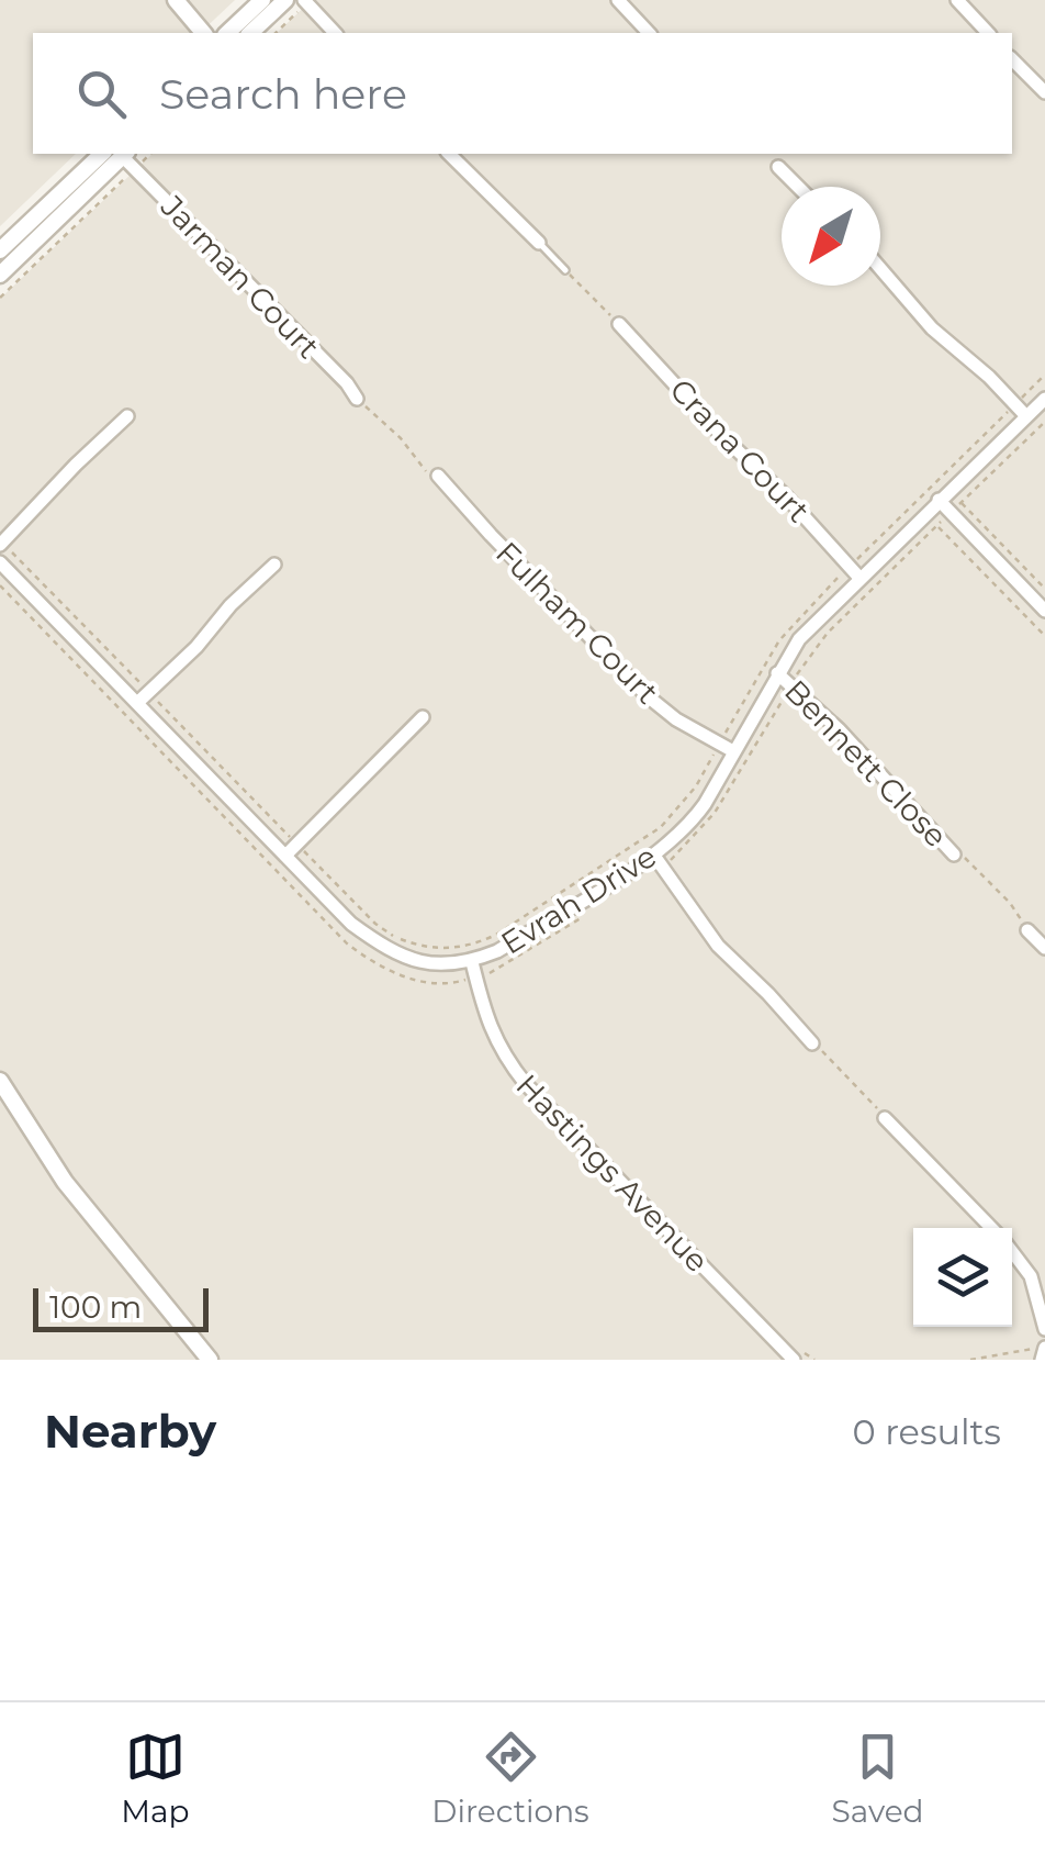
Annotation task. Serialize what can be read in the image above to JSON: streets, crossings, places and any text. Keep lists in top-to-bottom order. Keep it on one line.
{"streets":{"street":["Jarman Court","Crana Court","Fulham Court","Bennett Close","Evrah Drive","Hastings Avenue"]},"crossings":[["Crana Court","Evrah Drive"],["Fulham Court","Evrah Drive"],["Bennett Close","Evrah Drive"],["Evrah Drive","Hastings Avenue"]],"scale_bar":"100 m","north":"bottom left","page":{"search":"Search here","scale":"100 m","heading":["Nearby","0 results"],"nav":["Map","Directions","Saved"]}}
